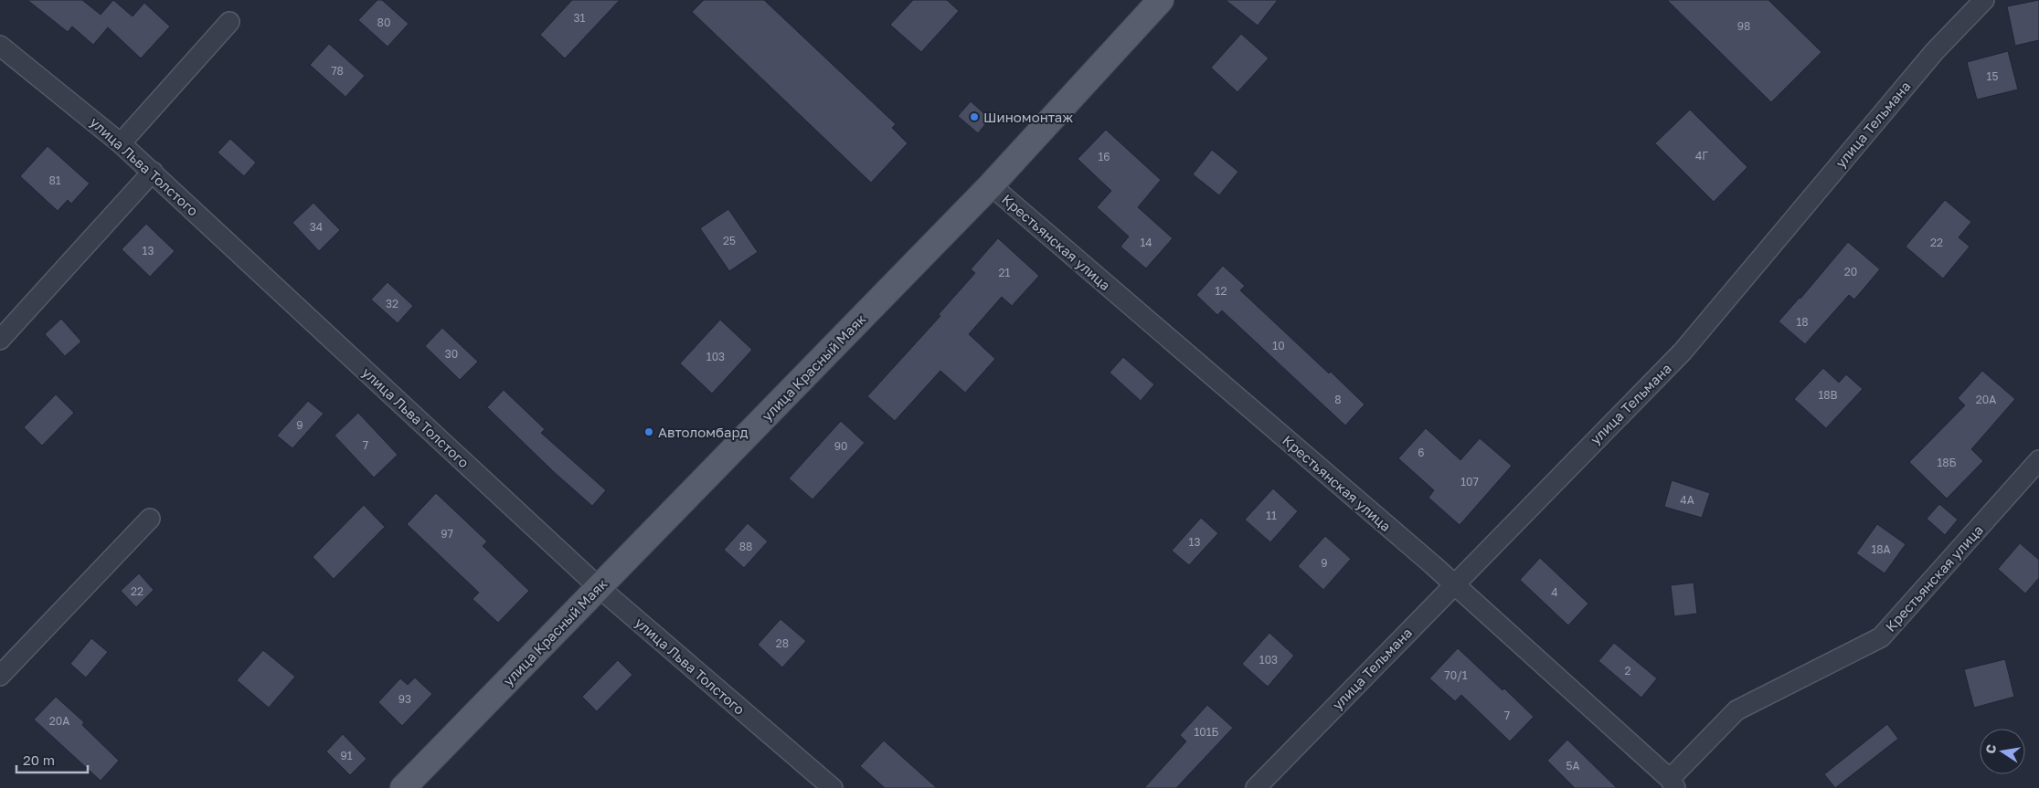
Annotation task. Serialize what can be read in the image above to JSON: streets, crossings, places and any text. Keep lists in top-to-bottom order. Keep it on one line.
{"streets":{"main road":["улица Красный Маяк"],"street":["улица Тельмана","улица Льва Толстого","Крестьянская улица"]},"crossings":[["улица Тельмана","Крестьянская улица"],["улица Льва Толстого","улица Красный Маяк"],["Крестьянская улица","улица Красный Маяк"]],"places":["Шиномонтаж","Автоломбард"],"house_numbers":["31","80","98","78","15","4Г","16","81","34","25","14","22","13","20","21","12","32","18","10","30","103","18В","8","20А","9","7","90","6","18Б","107","4А","11","97","13","88","18А","9","22","4","28","103","2","70/1","93","7","20А","101Б","91","5А"],"scale_bar":"20 m","north":"left"}
